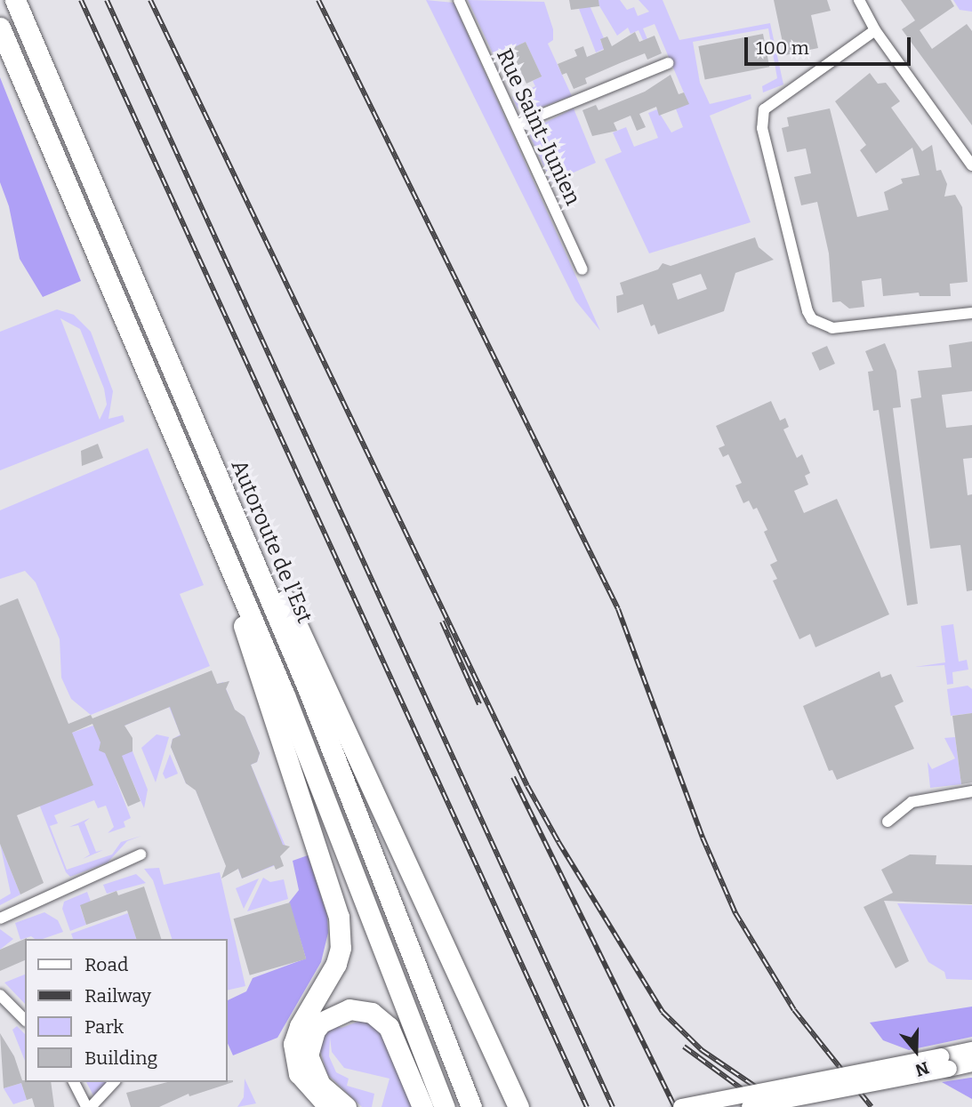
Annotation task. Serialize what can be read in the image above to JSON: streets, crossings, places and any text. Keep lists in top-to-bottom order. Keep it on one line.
{"streets":{"highway":["Autoroute de l’Est"],"street":["Rue Saint-Junien"]},"legend":["Road","Railway","Park","Building"],"scale_bar":"100 m","north":"bottom"}
